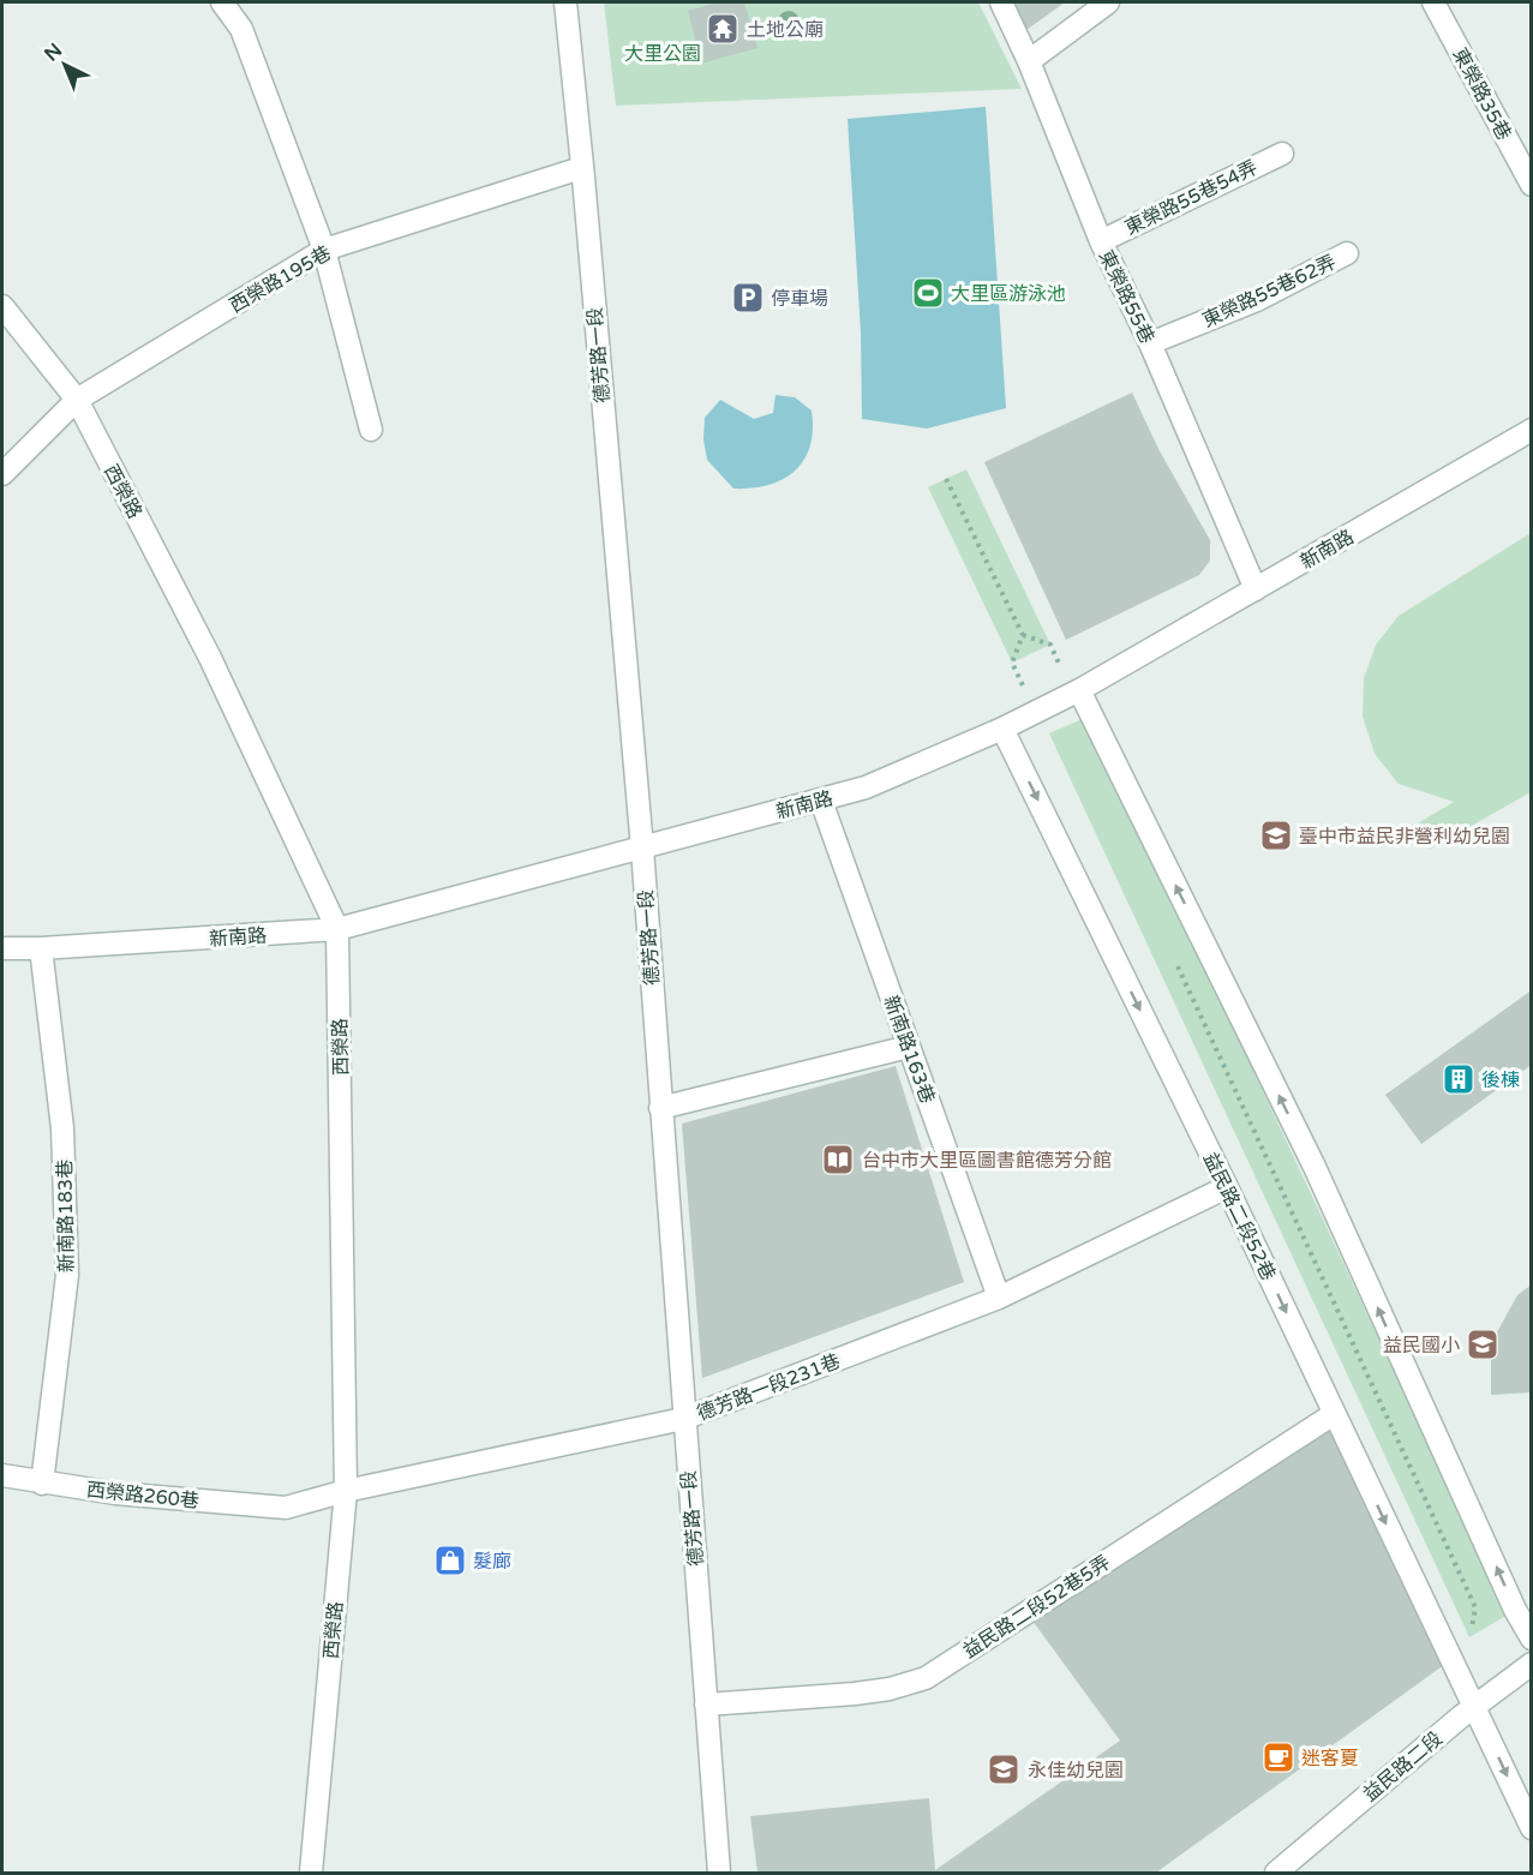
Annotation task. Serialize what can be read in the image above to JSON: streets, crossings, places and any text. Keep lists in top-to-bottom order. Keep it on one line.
{"streets":{"street":["東榮路35巷","東榮路55巷54弄","西榮路195巷","東榮路55巷62弄","東榮路55巷","德芳路一段","西榮路","新南路","新南路163巷","新南路183巷","益民路二段52巷","德芳路一段231巷","西榮路260巷","益民路二段52巷5弄","益民路二段"]},"crossings":[["東榮路55巷54弄","東榮路55巷"],["西榮路195巷","德芳路一段"],["西榮路195巷","西榮路"],["東榮路55巷62弄","東榮路55巷"],["東榮路55巷","新南路"],["德芳路一段","新南路"],["德芳路一段","德芳路一段231巷"],["德芳路一段","益民路二段52巷5弄"],["西榮路","新南路"],["西榮路","德芳路一段231巷"],["新南路","新南路163巷"],["新南路","新南路183巷"],["新南路","益民路二段52巷"],["新南路163巷","德芳路一段231巷"],["新南路183巷","西榮路260巷"],["益民路二段52巷","德芳路一段231巷"],["益民路二段52巷","益民路二段52巷5弄"],["益民路二段52巷","益民路二段"],["德芳路一段231巷","西榮路260巷"]],"parks":["大里公園"],"places":{"temple":["土地公廟"],"sports":["大里區游泳池"],"parking":["停車場"],"school or university":["臺中市益民非營利幼兒園","益民國小","永佳幼兒園"],"building":["後棟"],"library":["台中市大里區圖書館德芳分館"],"shop":["髮廊"],"cafe":["迷客夏"]},"north":"top left"}
